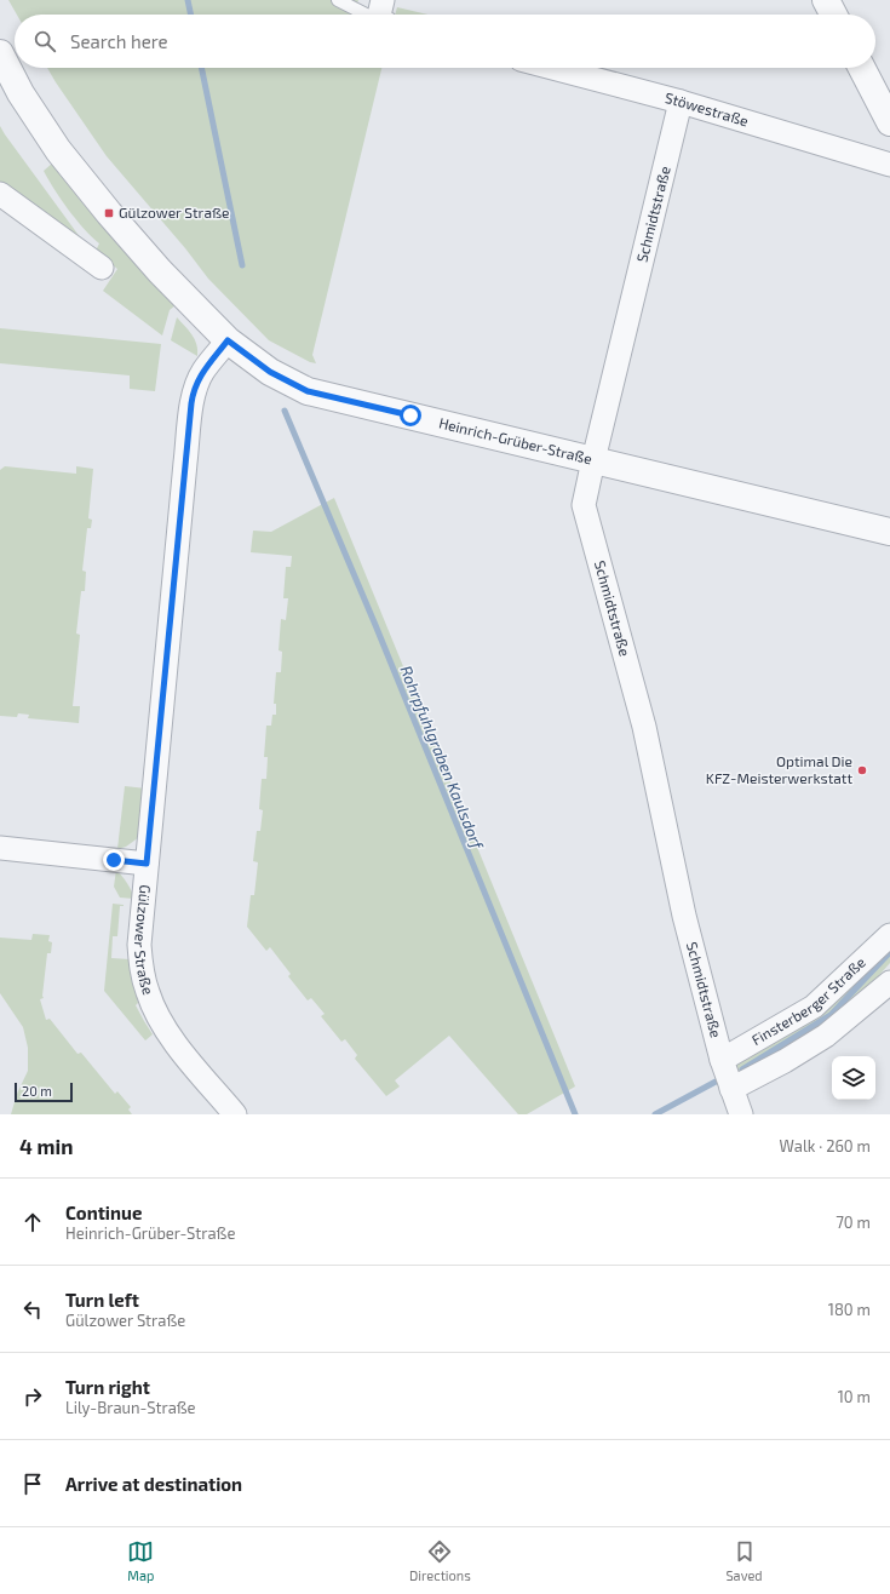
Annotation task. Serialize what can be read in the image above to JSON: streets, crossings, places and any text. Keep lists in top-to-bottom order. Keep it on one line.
{"streets":{"street":["Stöwestraße","Schmidtstraße","Heinrich-Grüber-Straße","Gülzower Straße","Finsterberger Straße"]},"crossings":[["Stöwestraße","Schmidtstraße"],["Schmidtstraße","Heinrich-Grüber-Straße"],["Schmidtstraße","Finsterberger Straße"],["Heinrich-Grüber-Straße","Gülzower Straße"]],"water":["Rohrpfuhlgraben Kaulsdorf"],"places":{"transit":["Gülzower Straße"],"other":["Optimal Die KFZ-Meisterwerkstatt"]},"scale_bar":"20 m","page":{"search":"Search here","scale":"20 m","heading":["4 min","Walk · 260 m"],"list":[["Continue","Heinrich-Grüber-Straße","70 m"],["Turn left","Gülzower Straße","180 m"],["Turn right","Lily-Braun-Straße","10 m"],"Arrive at destination"],"nav":["Map","Directions","Saved"]}}
